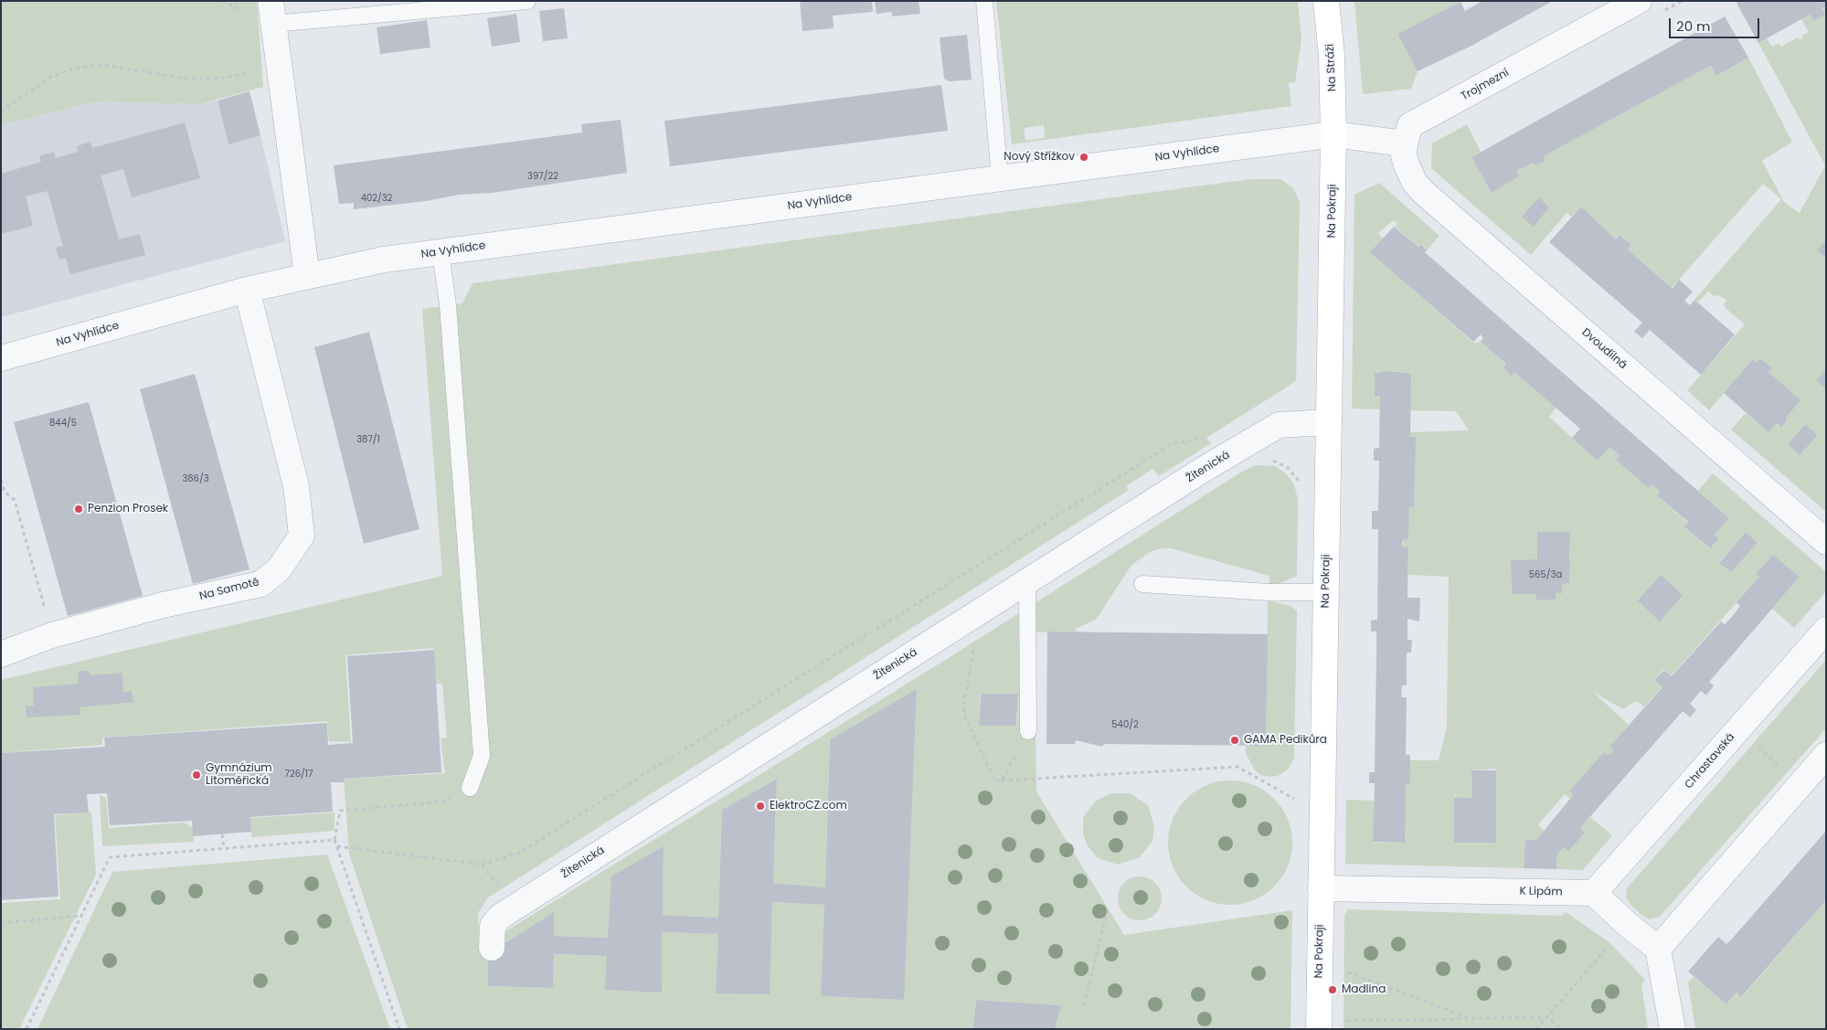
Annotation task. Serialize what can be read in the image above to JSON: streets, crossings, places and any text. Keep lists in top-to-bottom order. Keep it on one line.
{"streets":{"street":["Na Stráži","Trojmezní","Na Vyhlídce","Na Pokraji","Dvoudílná","Žitenická","Na Samotě","Chrastavská","K Lipám"]},"crossings":[["Na Stráži","Na Vyhlídce"],["Na Stráži","Na Pokraji"],["Trojmezní","Dvoudílná"],["Na Vyhlídce","Na Pokraji"],["Na Vyhlídce","Na Samotě"],["Na Pokraji","Žitenická"],["Na Pokraji","K Lipám"],["Chrastavská","K Lipám"]],"places":["Nový Střížkov","Penzion Prosek","GAMA Pedikůra","Gymnázium Litoměřická","ElektroCZ.com","Madlina"],"house_numbers":["397/22","402/32","844/5","387/1","386/3","565/3a","540/2","726/17"],"scale_bar":"20 m"}
